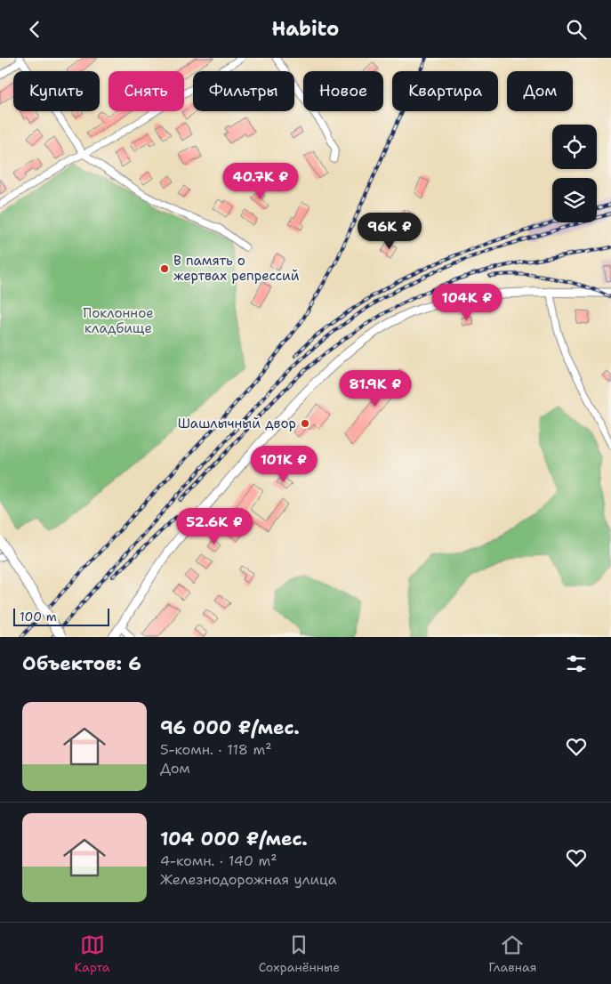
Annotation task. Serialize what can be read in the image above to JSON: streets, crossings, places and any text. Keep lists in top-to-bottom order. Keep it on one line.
{"parks":["Поклонное кладбище"],"places":["В память о жертвах репрессий","Шашлычный двор"],"scale_bar":"100 m","page":{"header":"Habito","chip":["Купить","Снять","Фильтры","Новое","Квартира","Дом"],"price":["40.7K ₽","96K ₽","104K ₽","81.9K ₽","101K ₽","52.6K ₽"],"scale":"100 m","heading":"Объектов: 6","list":[{"name":"96 000 ₽/мес.","note":"5-комн. · 118 m² · Дом"},{"name":"104 000 ₽/мес.","note":"4-комн. · 140 m² · Железнодорожная улица"}],"tabs":["Карта","Сохранённые","Главная"]}}
